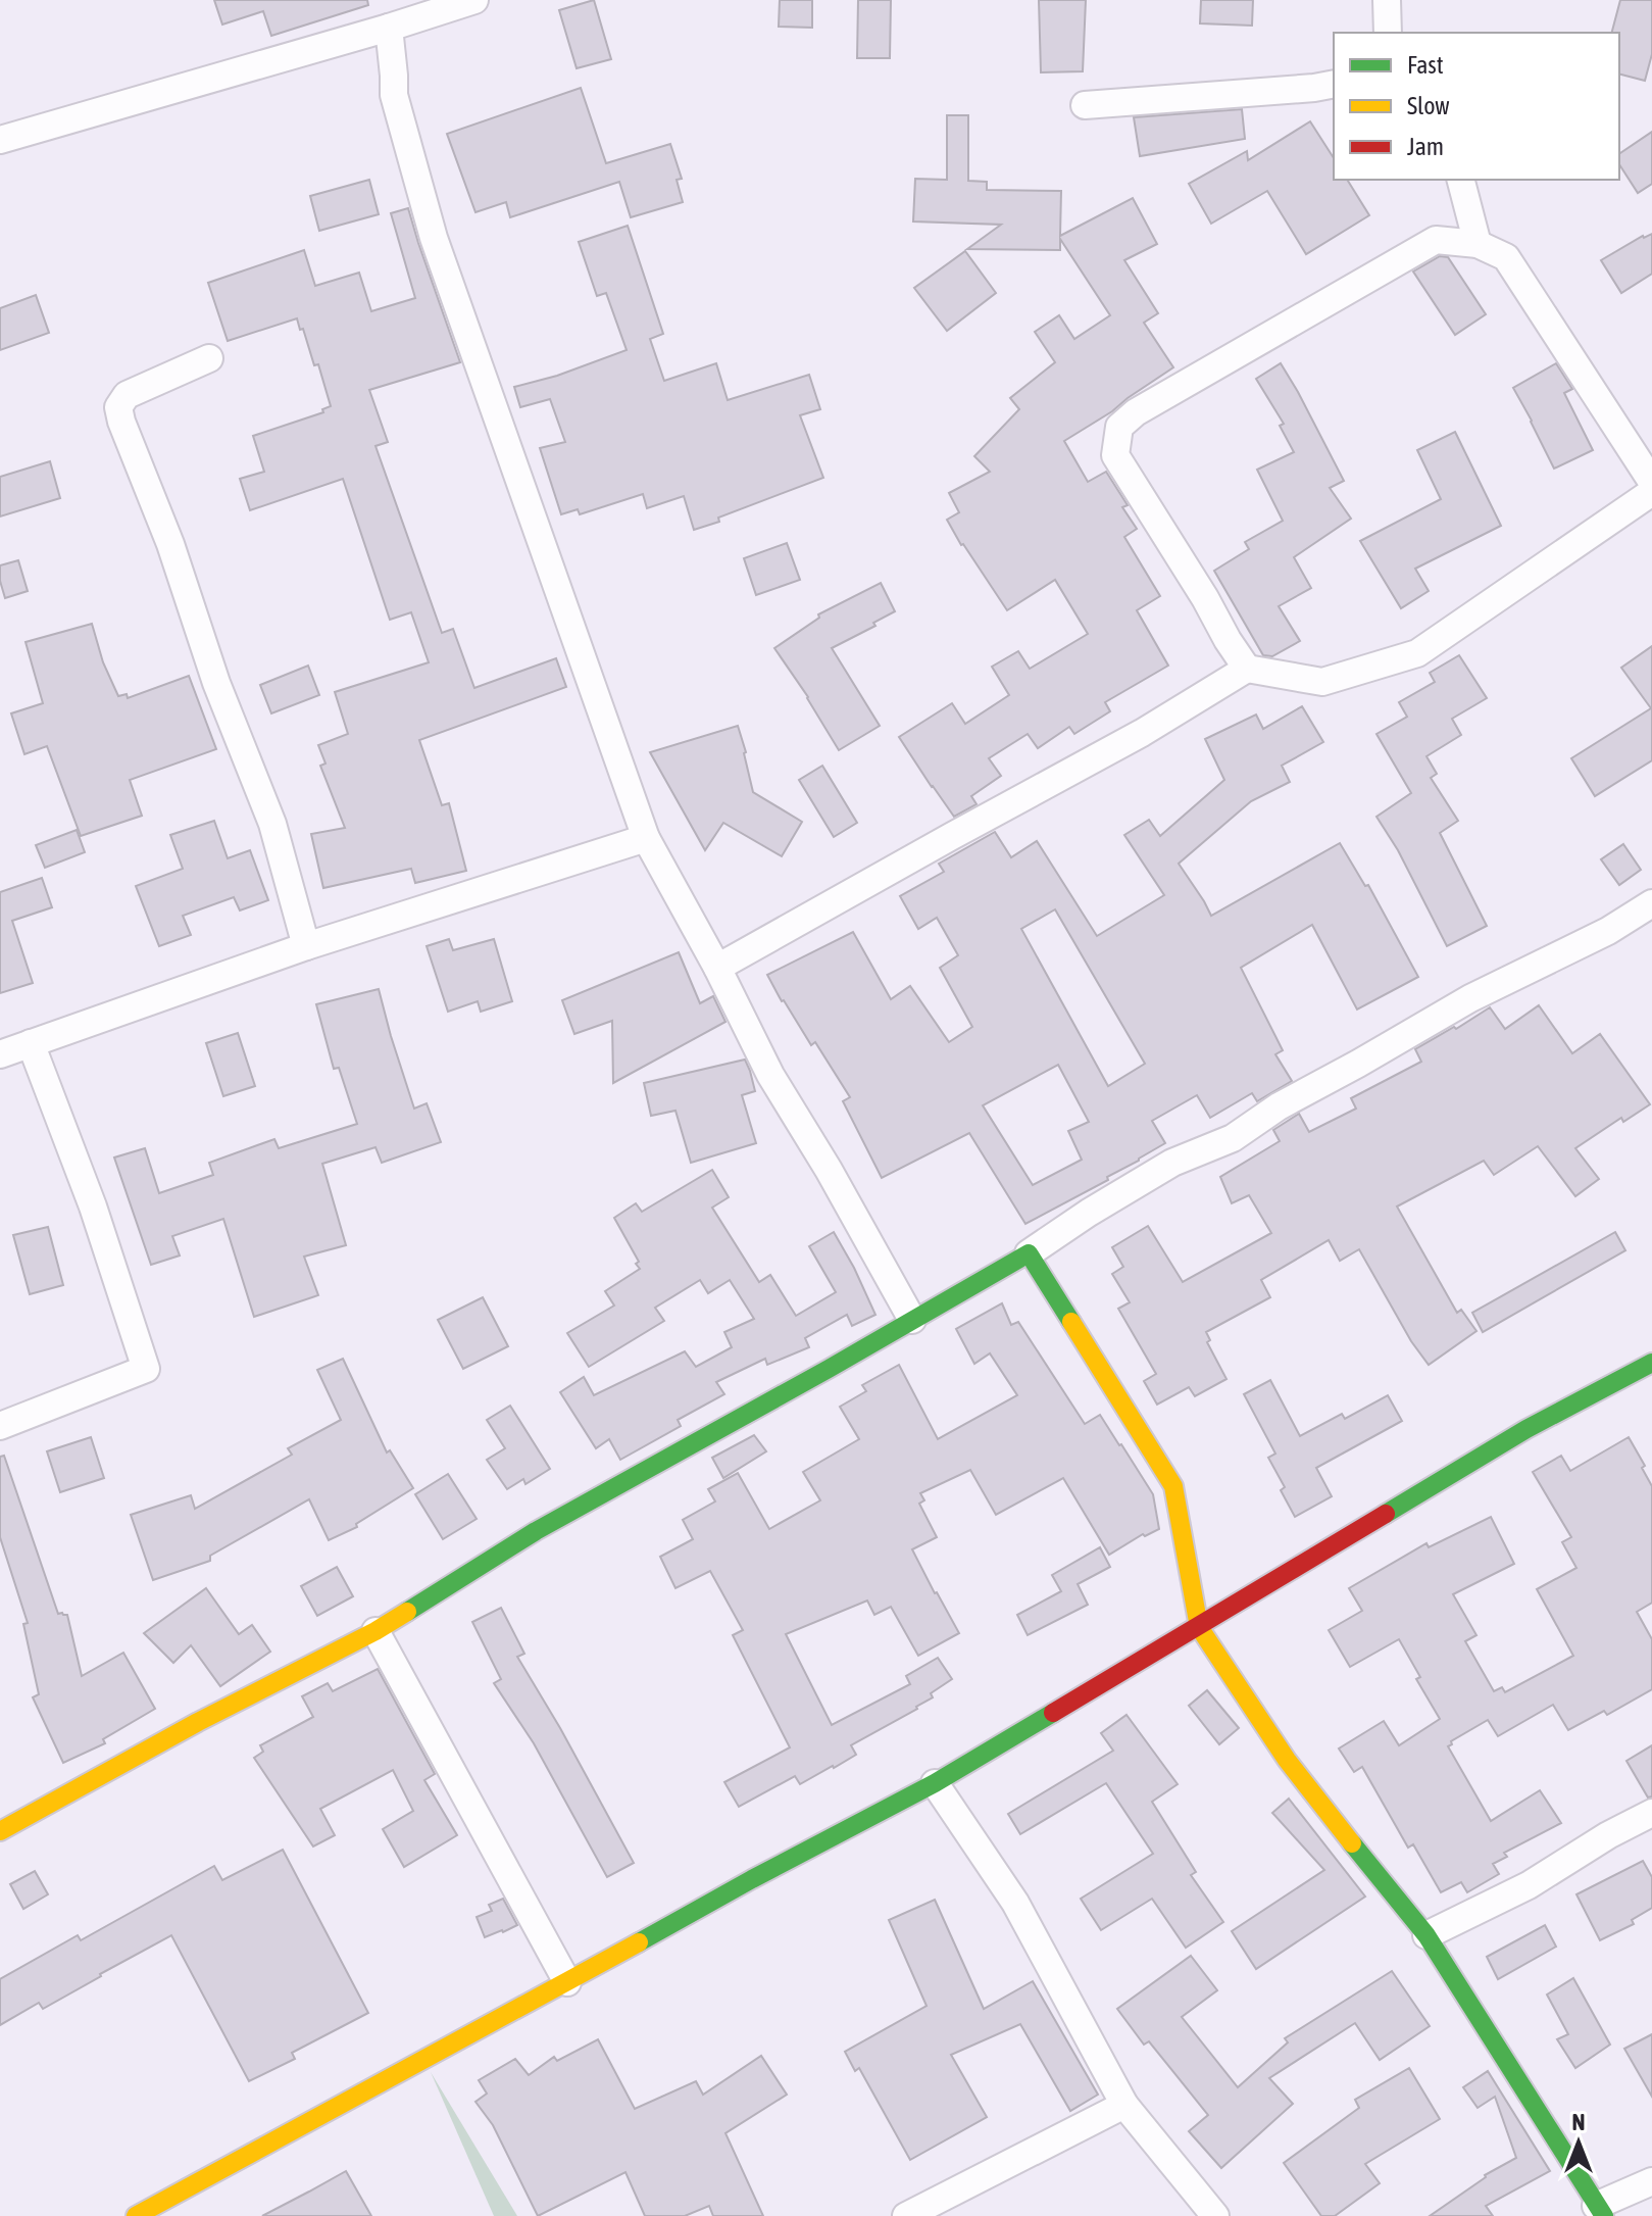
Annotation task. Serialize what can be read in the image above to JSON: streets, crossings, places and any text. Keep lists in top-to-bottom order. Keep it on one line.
{"legend":["Fast","Slow","Jam"],"north":"top"}
